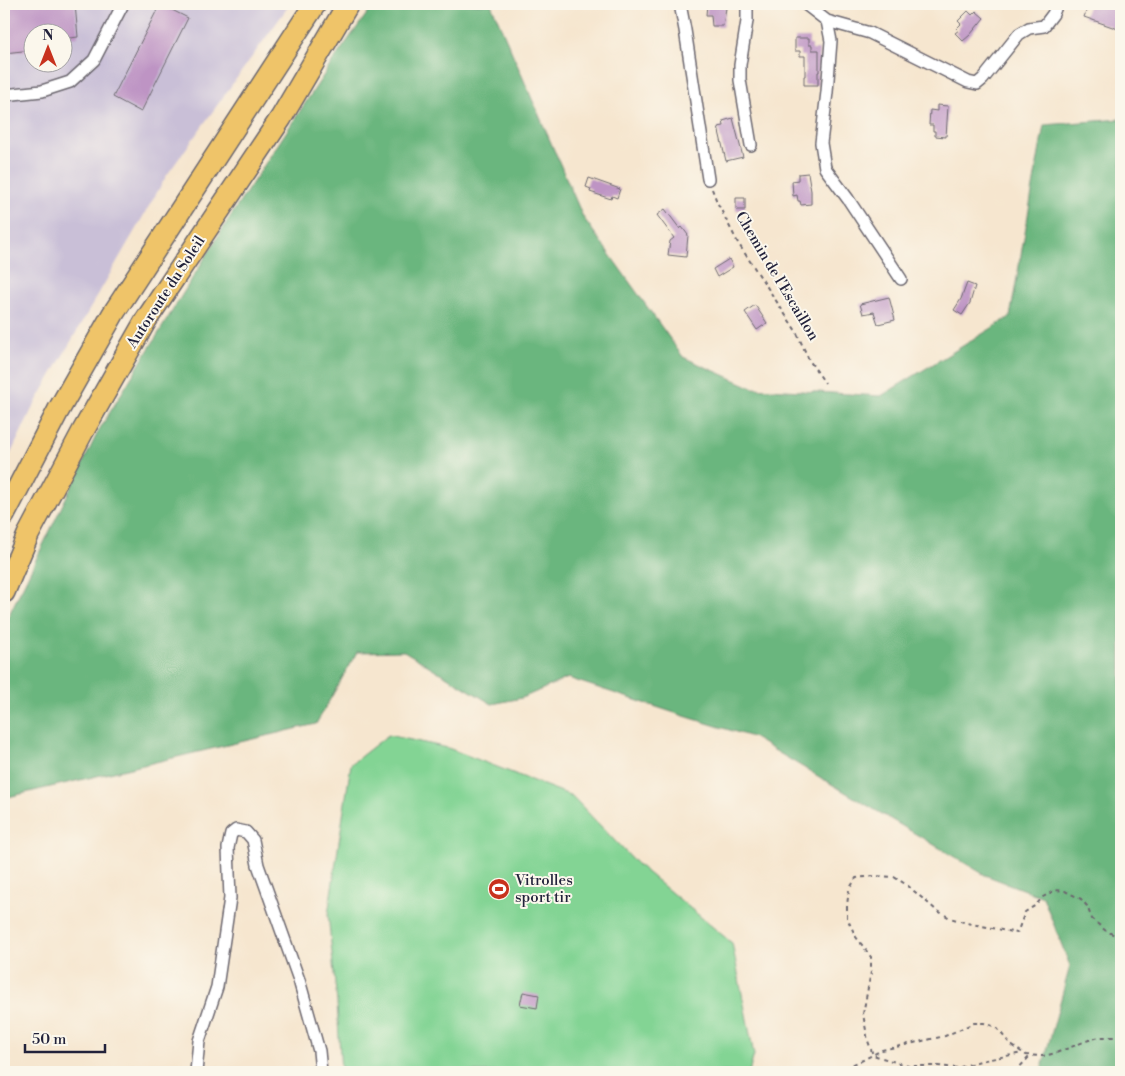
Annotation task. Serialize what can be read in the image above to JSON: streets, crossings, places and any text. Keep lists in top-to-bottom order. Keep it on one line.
{"streets":{"highway":["Autoroute du Soleil"],"path":["Chemin de l'Escaillon"]},"places":{"sports":["Vitrolles sport tir"]},"scale_bar":"50 m","north":"top"}
